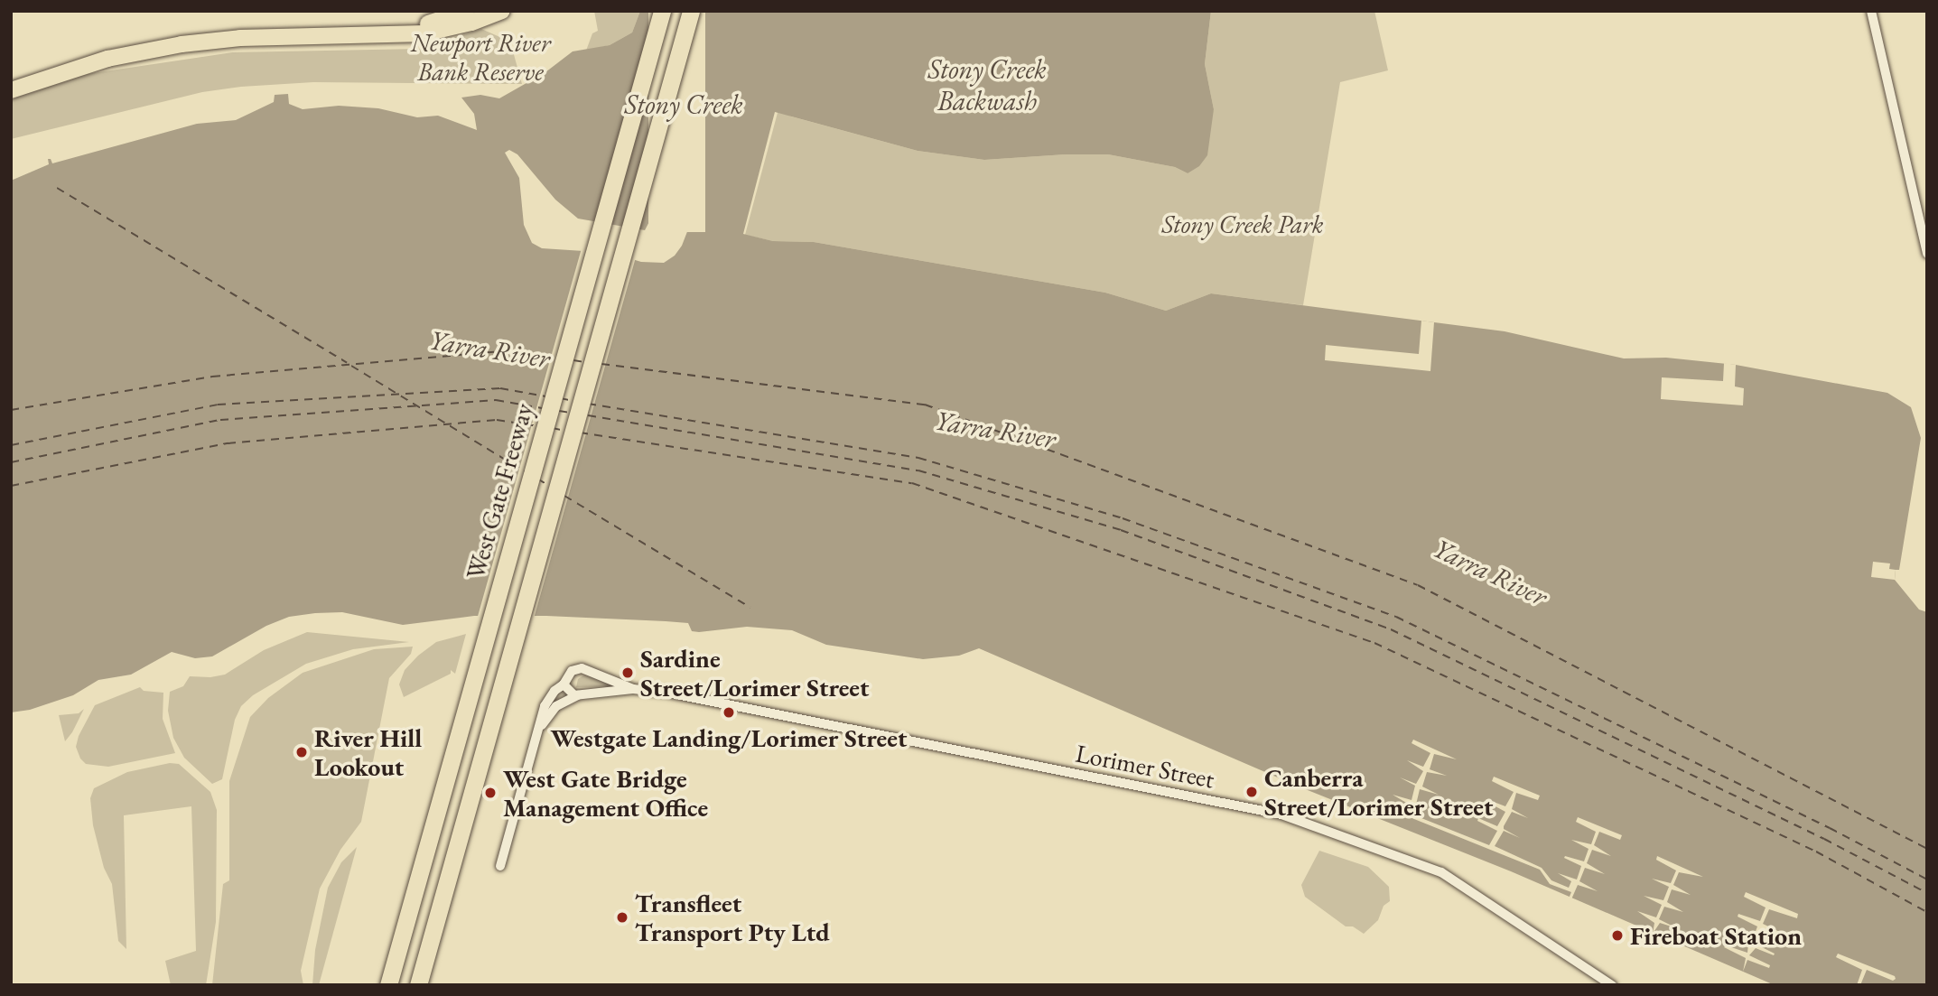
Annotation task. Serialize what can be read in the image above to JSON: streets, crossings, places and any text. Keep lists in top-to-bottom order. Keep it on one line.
{"streets":{"highway":["West Gate Freeway"],"street":["Lorimer Street"]},"water":["Stony Creek Backwash","Stony Creek","Yarra River"],"parks":["Newport River Bank Reserve","Stony Creek Park"],"places":["Sardine Street/Lorimer Street","Westgate Landing/Lorimer Street","River Hill Lookout","Canberra Street/Lorimer Street","West Gate Bridge Management Office","Transfleet Transport Pty Ltd","Fireboat Station"]}
